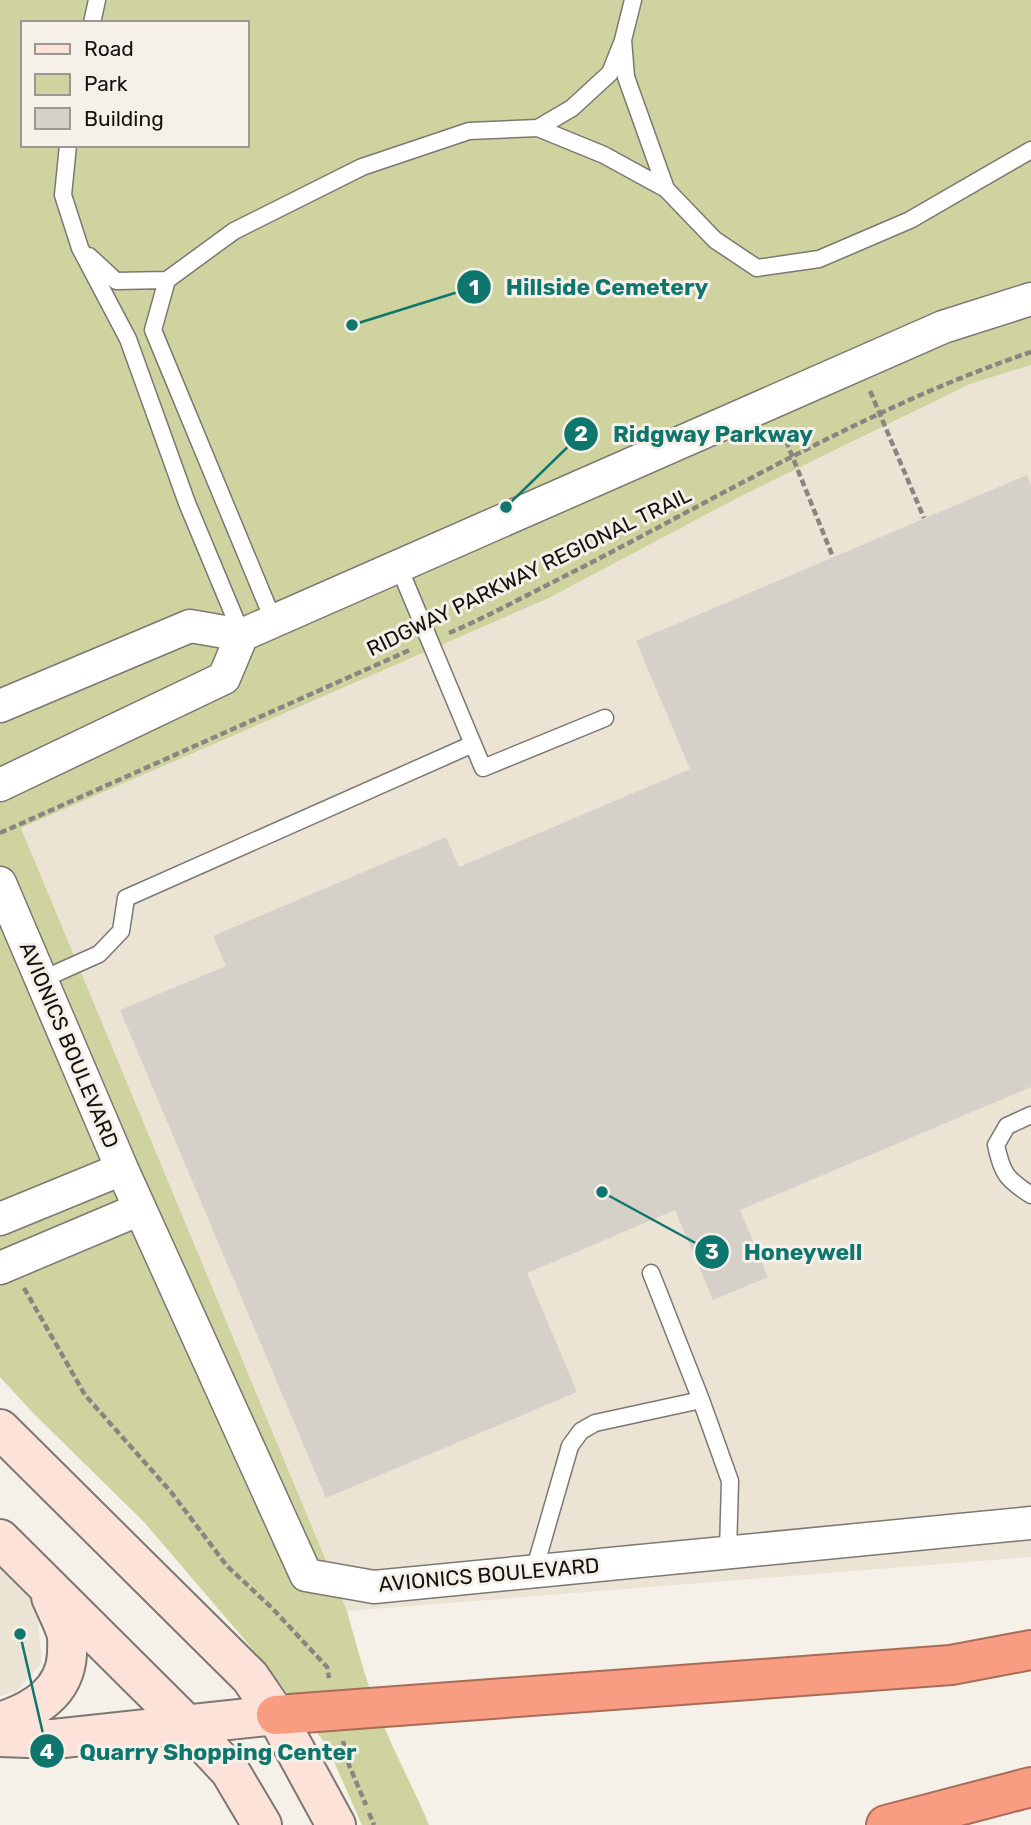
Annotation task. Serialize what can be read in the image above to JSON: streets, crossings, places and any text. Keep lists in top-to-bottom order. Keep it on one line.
{"streets":{"street":["AVIONICS BOULEVARD"],"path":["RIDGWAY PARKWAY REGIONAL TRAIL"]},"places":["Hillside Cemetery","Ridgway Parkway","Honeywell","Quarry Shopping Center"],"legend":["Road","Park","Building"]}
